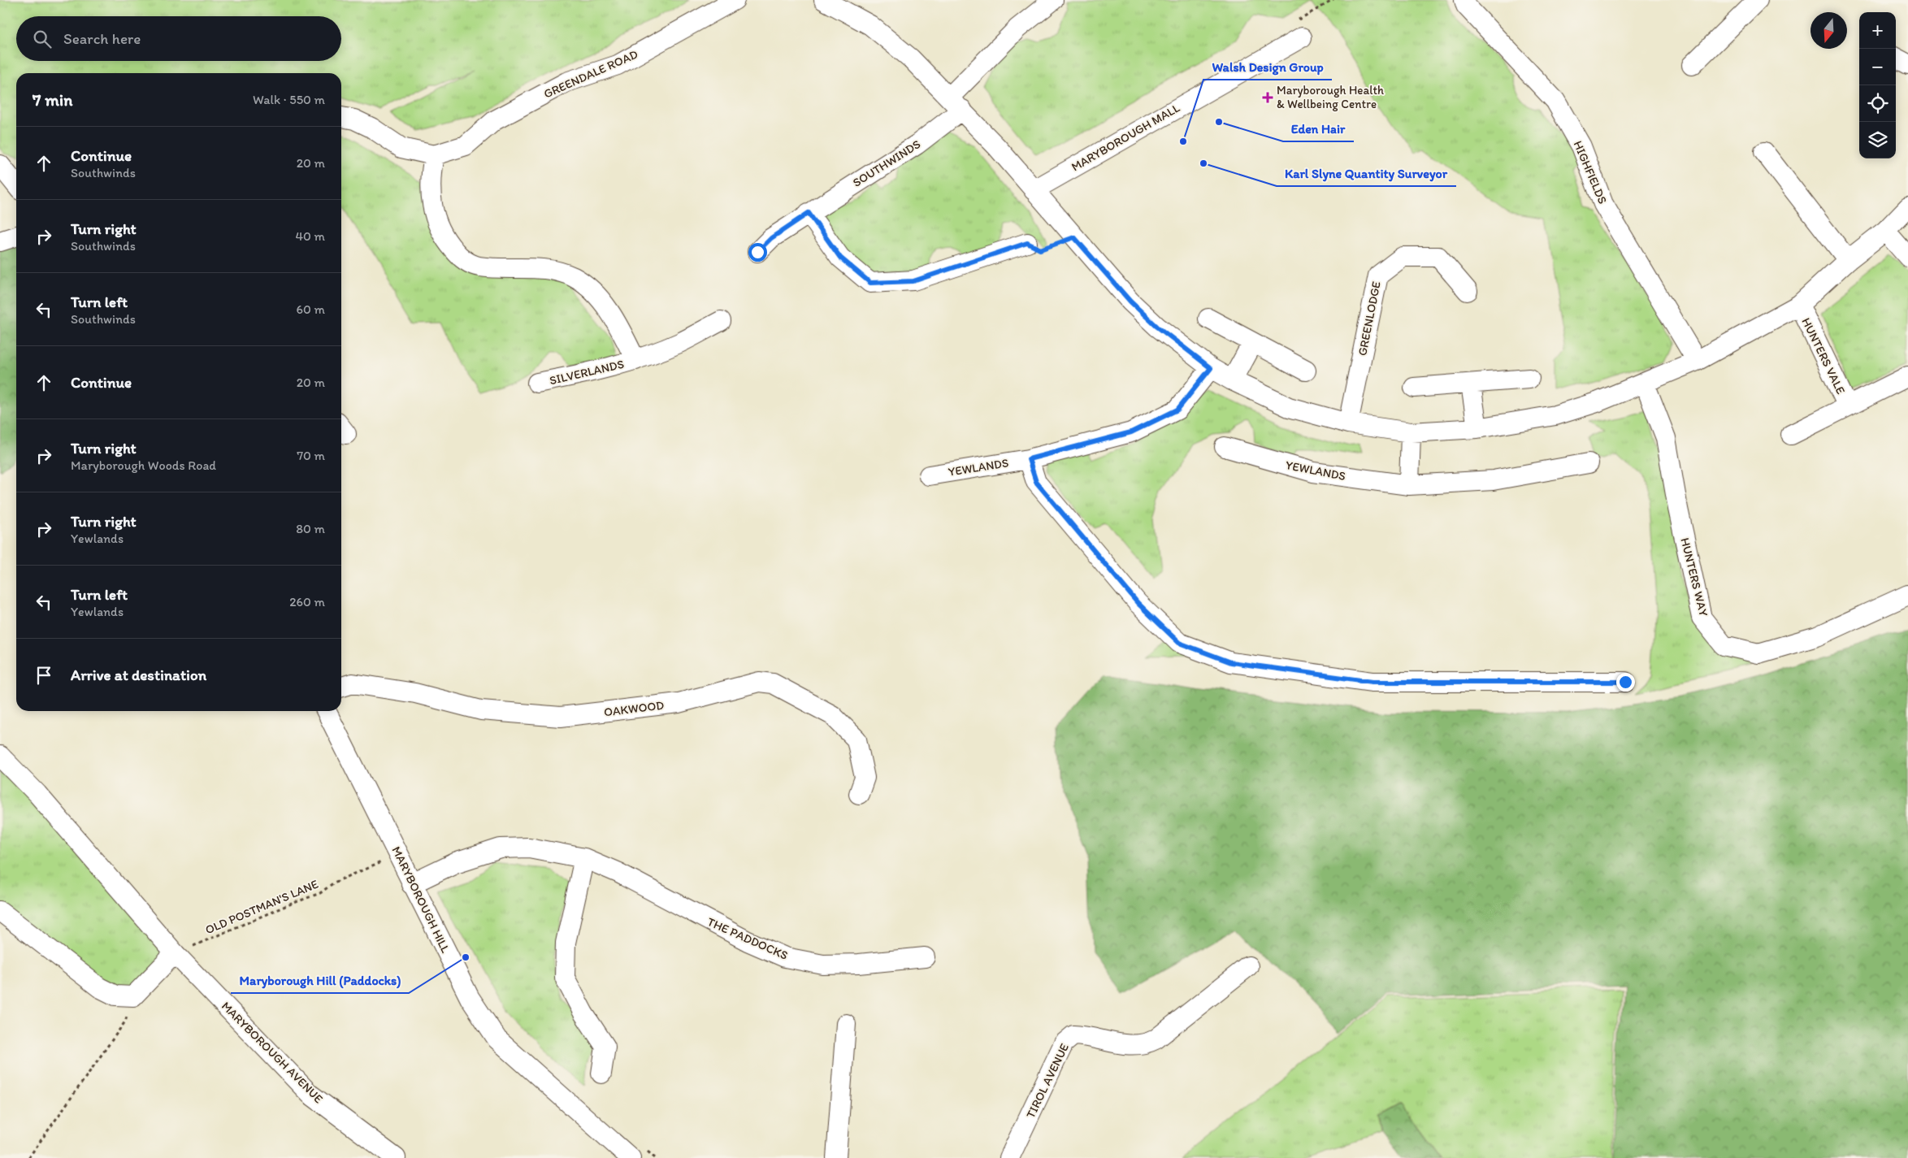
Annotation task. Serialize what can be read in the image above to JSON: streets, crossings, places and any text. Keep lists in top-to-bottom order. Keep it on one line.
{"streets":{"street":["GREENDALE ROAD","MARYBOROUGH MALL","SOUTHWINDS","HIGHFIELDS","GREENLODGE","HUNTERS VALE","SILVERLANDS","YEWLANDS","HUNTERS WAY","OAKWOOD","MARYBOROUGH HILL","THE PADDOCKS","MARYBOROUGH AVENUE","TIROL AVENUE"],"path":["OLD POSTMAN'S LANE"]},"crossings":[["GREENDALE ROAD","SILVERLANDS"],["MARYBOROUGH HILL","OLD POSTMAN'S LANE"],["MARYBOROUGH HILL","THE PADDOCKS"],["OLD POSTMAN'S LANE","MARYBOROUGH AVENUE"]],"places":{"health":["Maryborough Health & Wellbeing Centre"],"other":["Eden Hair","Walsh Design Group","Karl Slyne Quantity Surveyor","Maryborough Hill (Paddocks)"]},"north":"bottom","page":{"map_buttons":["+","−"],"search":"Search here","heading":["7 min","Walk · 550 m"],"list":[["Continue","Southwinds","20 m"],["Turn right","Southwinds","40 m"],["Turn left","Southwinds","60 m"],["Continue","20 m"],["Turn right","Maryborough Woods Road","70 m"],["Turn right","Yewlands","80 m"],["Turn left","Yewlands","260 m"],"Arrive at destination"]}}
